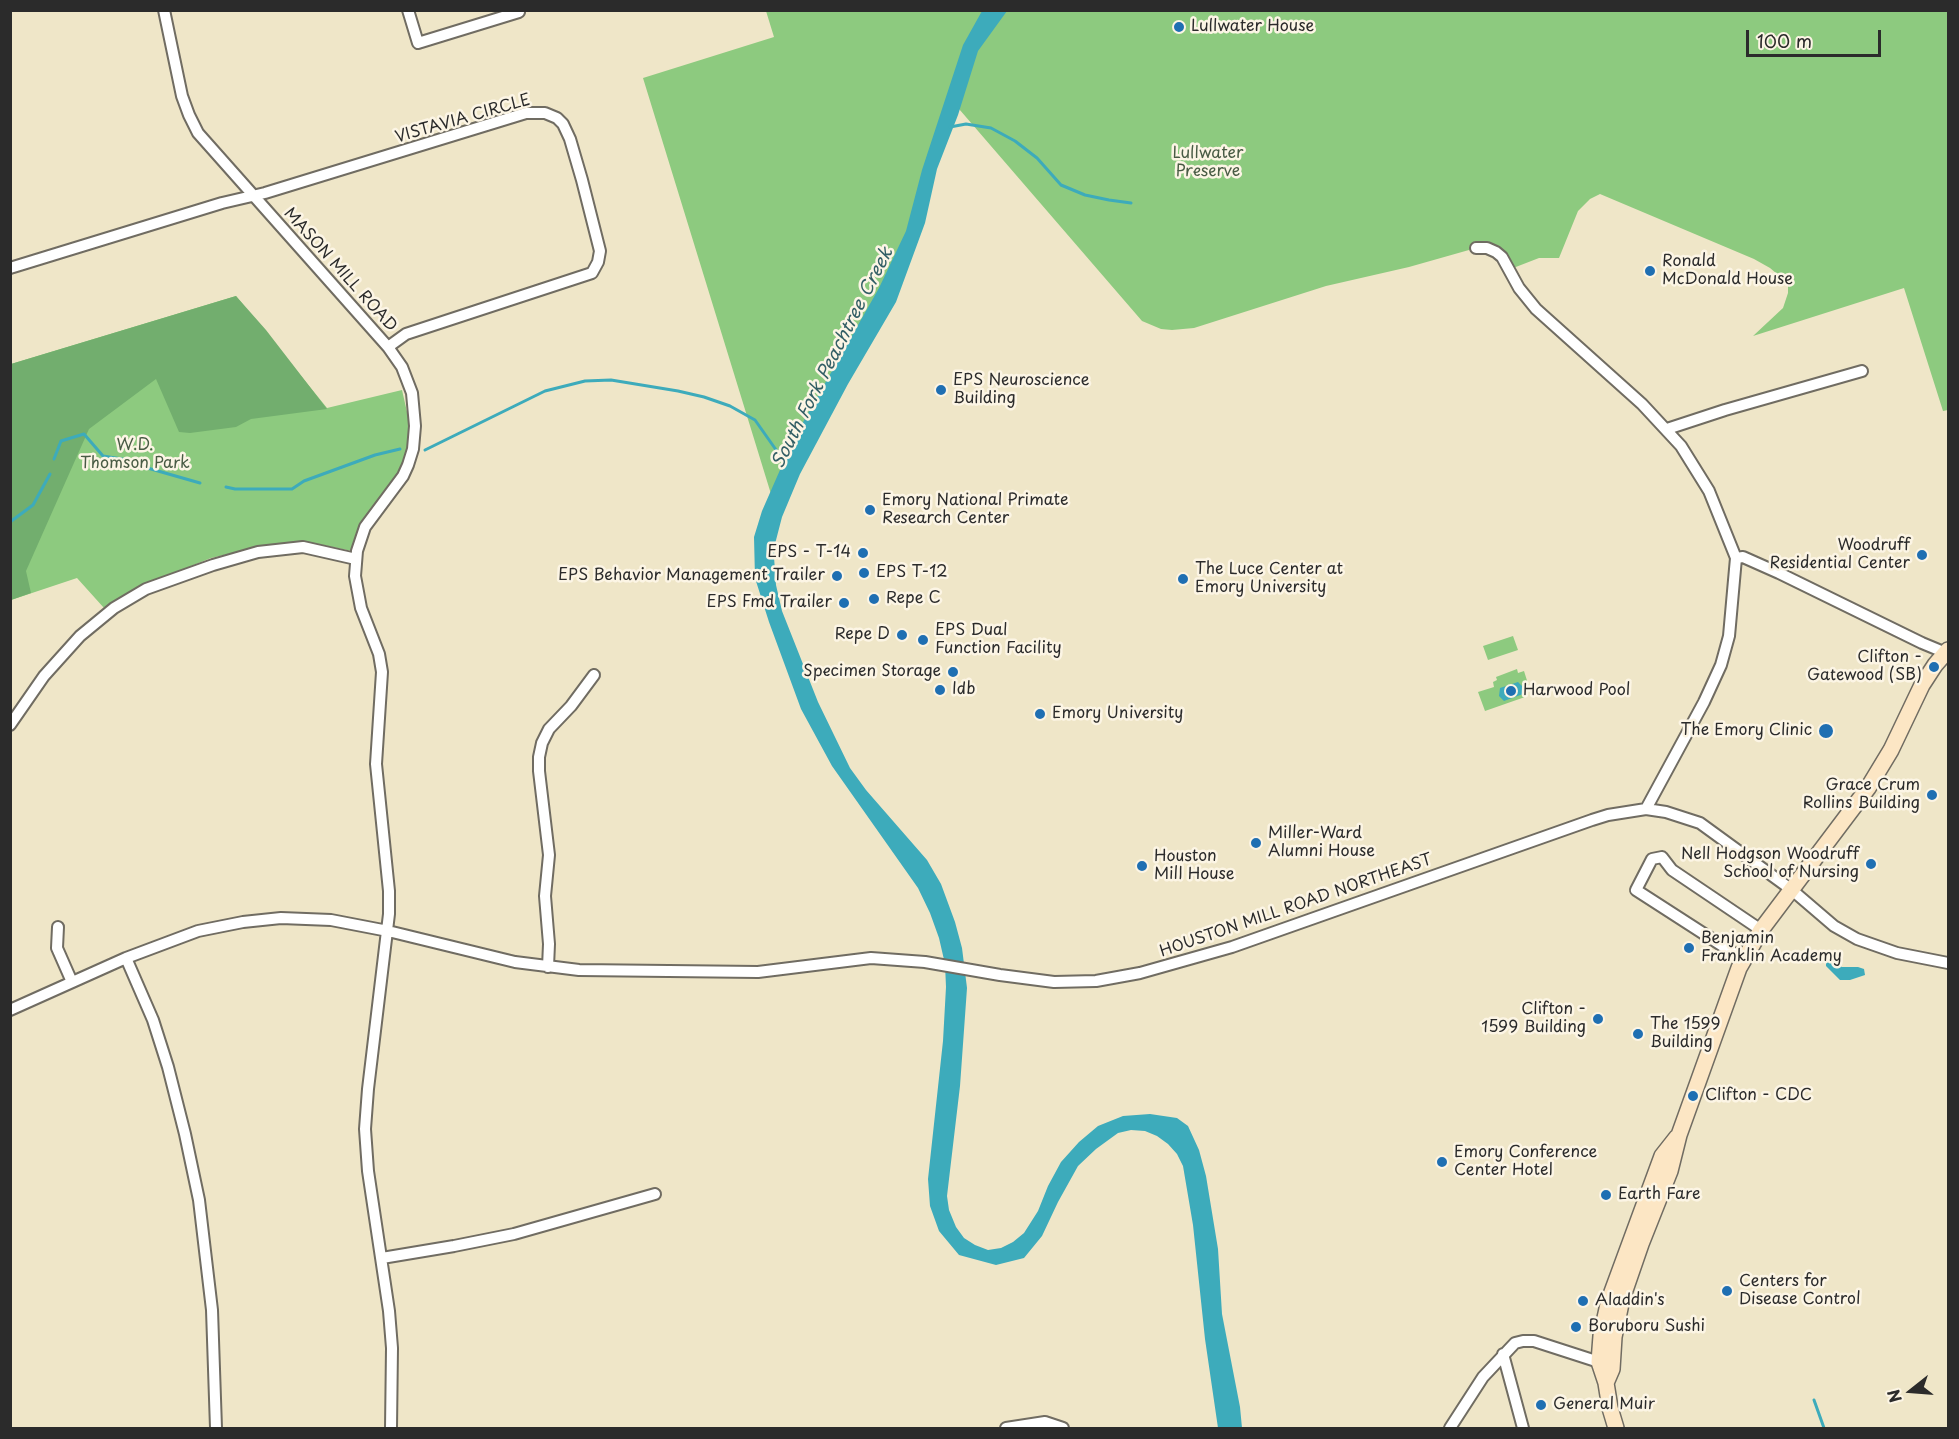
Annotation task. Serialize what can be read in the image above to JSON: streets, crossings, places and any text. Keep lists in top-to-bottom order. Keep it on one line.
{"streets":{"street":["VISTAVIA CIRCLE","MASON MILL ROAD","HOUSTON MILL ROAD NORTHEAST"]},"crossings":[["VISTAVIA CIRCLE","MASON MILL ROAD"],["MASON MILL ROAD","HOUSTON MILL ROAD NORTHEAST"]],"water":["South Fork Peachtree Creek"],"parks":["Lullwater Preserve","W.D. Thomson Park"],"places":["Lullwater House","Ronald McDonald House","EPS Neuroscience Building","Emory National Primate Research Center","EPS - T-14","Woodruff Residential Center","EPS T-12","EPS Behavior Management Trailer","The Luce Center at Emory University","Repe C","EPS Fmd Trailer","Repe D","EPS Dual Function Facility","Clifton - Gatewood (SB)","Specimen Storage","Idb","Harwood Pool","Emory University","The Emory Clinic","Grace Crum Rollins Building","Miller-Ward Alumni House","Nell Hodgson Woodruff School of Nursing","Houston Mill House","Benjamin Franklin Academy","Clifton - 1599 Building","The 1599 Building","Clifton - CDC","Emory Conference Center Hotel","Earth Fare","Centers for Disease Control","Aladdin's","Boruboru Sushi","General Muir"],"scale_bar":"100 m","north":"left"}
